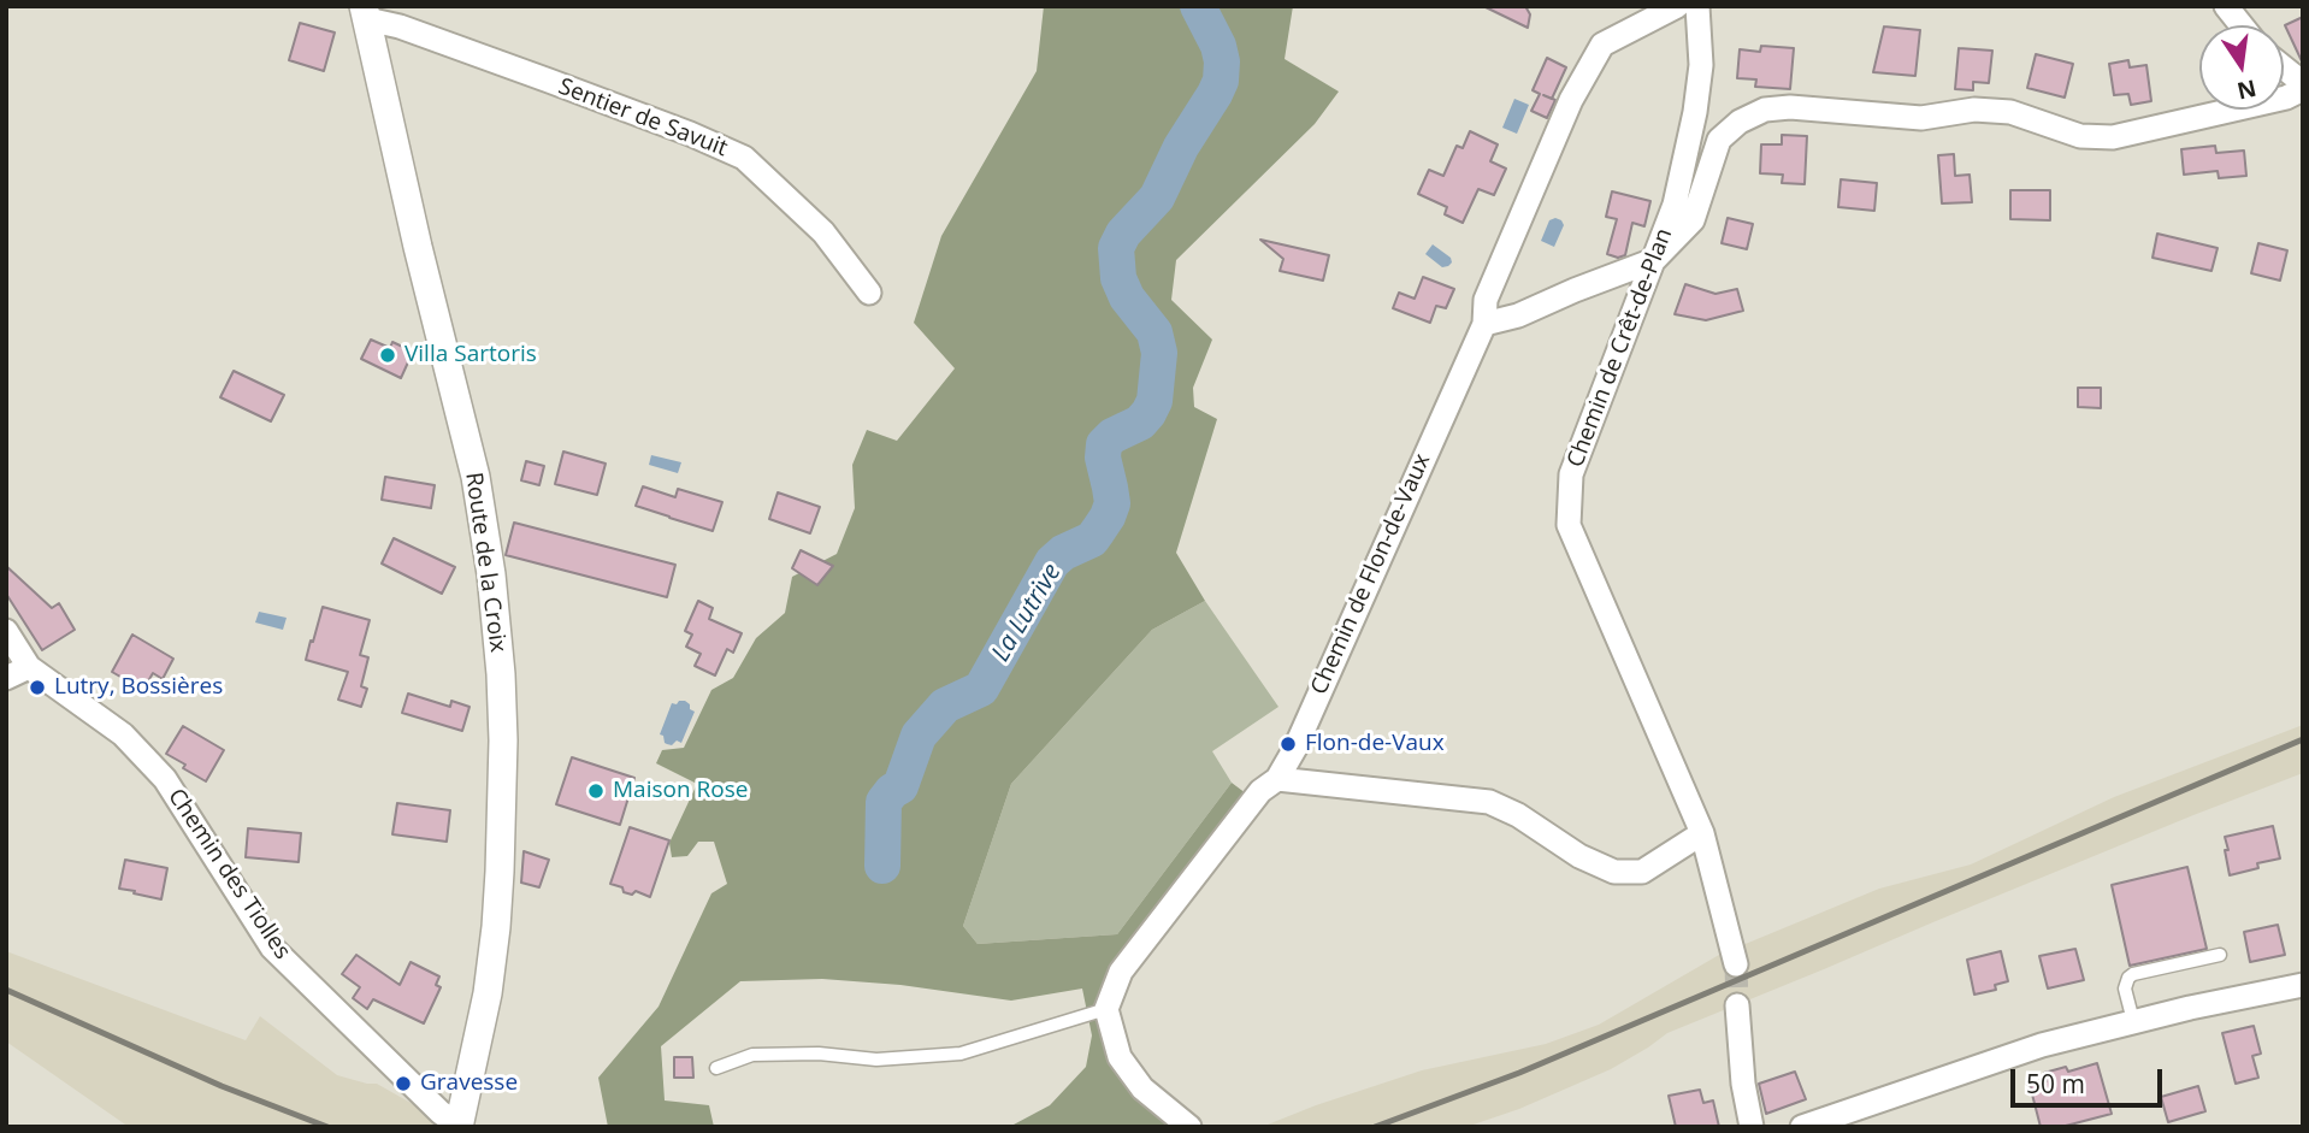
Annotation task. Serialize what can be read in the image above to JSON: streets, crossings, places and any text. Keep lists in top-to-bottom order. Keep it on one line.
{"streets":{"street":["Sentier de Savuit","Chemin de Crêt-de-Plan","Route de la Croix","Chemin de Flon-de-Vaux","Chemin des Tiolles"]},"crossings":[["Sentier de Savuit","Route de la Croix"],["Route de la Croix","Chemin des Tiolles"]],"water":["La Lutrive"],"places":["Villa Sartoris","Lutry, Bossières","Flon-de-Vaux","Maison Rose","Gravesse"],"scale_bar":"50 m","north":"bottom"}
